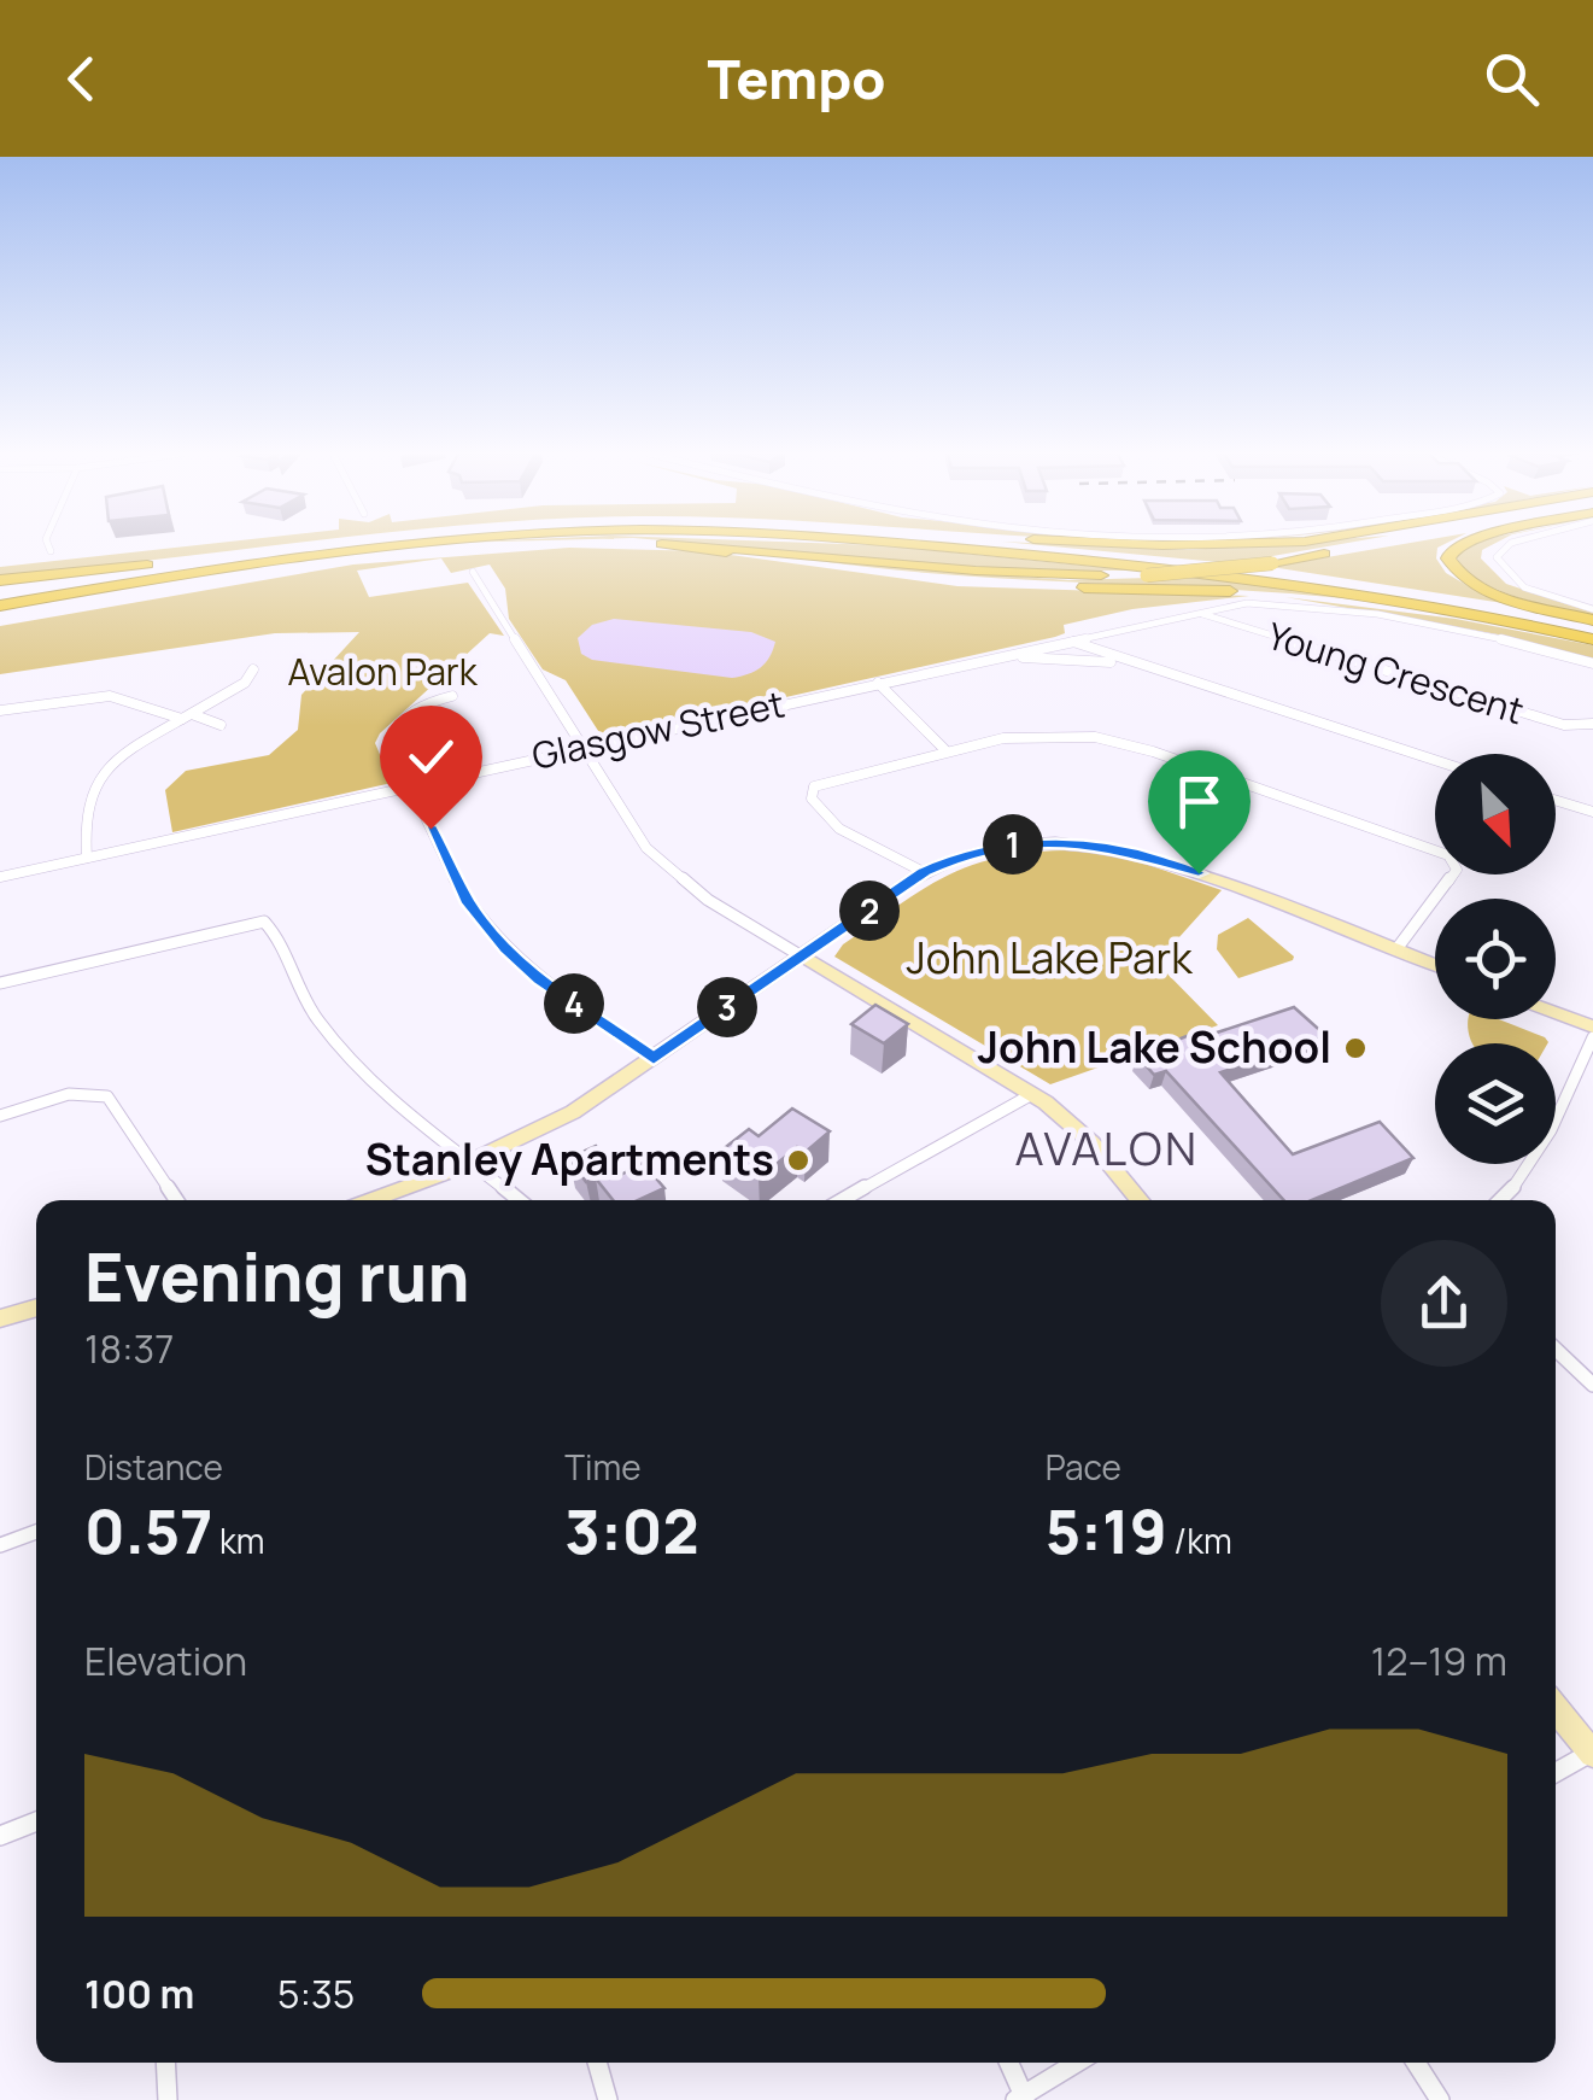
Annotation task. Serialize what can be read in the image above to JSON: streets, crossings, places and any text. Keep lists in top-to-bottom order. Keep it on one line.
{"streets":{"street":["Young Crescent","Glasgow Street"]},"crossings":[["Young Crescent","Glasgow Street"]],"districts":["AVALON"],"parks":["Avalon Park","John Lake Park"],"places":["John Lake School","Stanley Apartments"],"north":"bottom right","page":{"header":"Tempo","pins":["1","2","4","3"],"heading":["Evening run","18:37"],"stats":[["Distance","0.57 km"],["Time","3:02"],["Pace","5:19 /km"]],"chart":["Elevation","12–19 m"],"list":[{"name":"100 m","note":"5:35"}]}}
